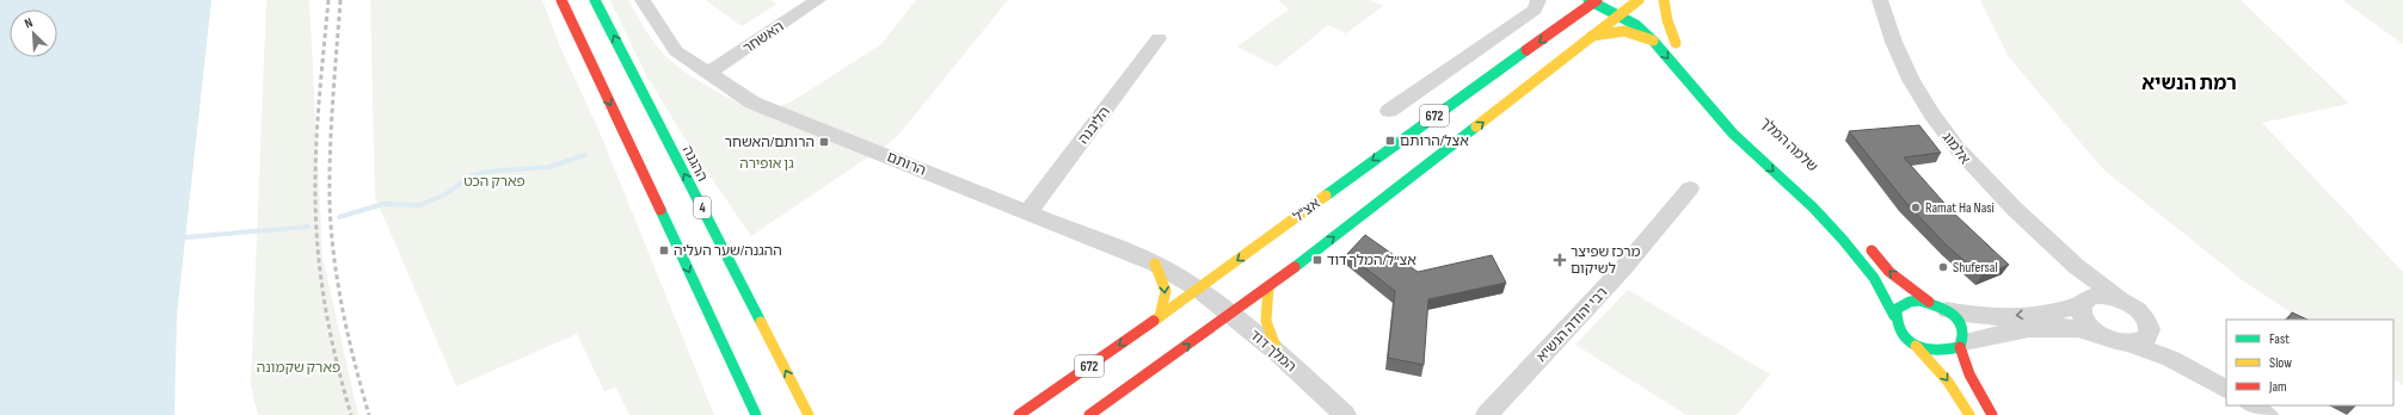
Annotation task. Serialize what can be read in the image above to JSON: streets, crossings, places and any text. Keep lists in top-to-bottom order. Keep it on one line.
{"streets":{"main road":["672","ההגנה","4","אצ\"ל"],"street":["האשחר","הליבנה","אלמוג","הרותם","רבי יהודה הנשיא","המלך דוד"]},"crossings":[["האשחר","הרותם"],["672","המלך דוד"],["הליבנה","הרותם"],["הרותם","אצ\"ל"],["הרותם","המלך דוד"],["אצ\"ל","המלך דוד"]],"districts":["רמת הנשיא"],"parks":["גן אופירה","פארק הכט","פארק שקמונה"],"places":{"transit":["אצל/הרותם","הרותם/האשחר","ההגנה/שער העליה","אצ״ל/המלך דוד"],"other":["Ramat Ha Nasi","Shufersal"],"health":["מרכז שפיצר לשיקום"]},"legend":["Fast","Slow","Jam"],"north":"top left"}
